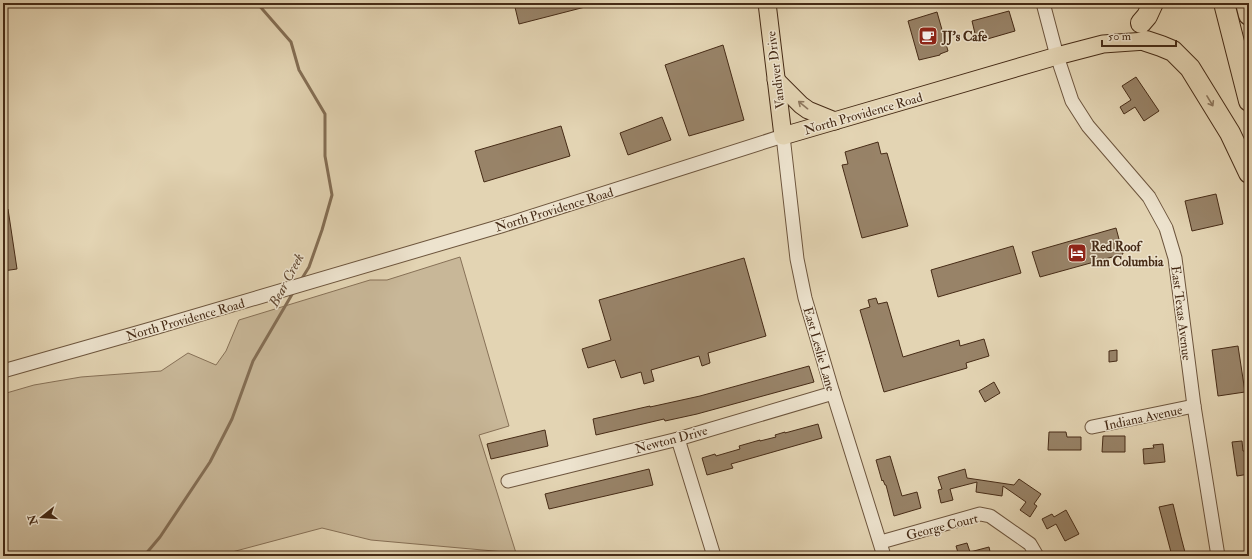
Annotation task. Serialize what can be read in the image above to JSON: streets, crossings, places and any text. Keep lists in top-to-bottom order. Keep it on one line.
{"streets":{"main road":["Vandiver Drive","North Providence Road"],"street":["East Texas Avenue","East Leslie Lane","Indiana Avenue","Newton Drive","George Court"]},"crossings":[["Vandiver Drive","North Providence Road"],["Vandiver Drive","East Leslie Lane"],["North Providence Road","East Texas Avenue"],["North Providence Road","East Leslie Lane"],["East Texas Avenue","Indiana Avenue"],["East Leslie Lane","Newton Drive"],["East Leslie Lane","George Court"]],"water":["Bear Creek"],"places":{"cafe":["JJ's Cafe"],"hotel":["Red Roof Inn Columbia"]},"scale_bar":"50 m","north":"left"}
